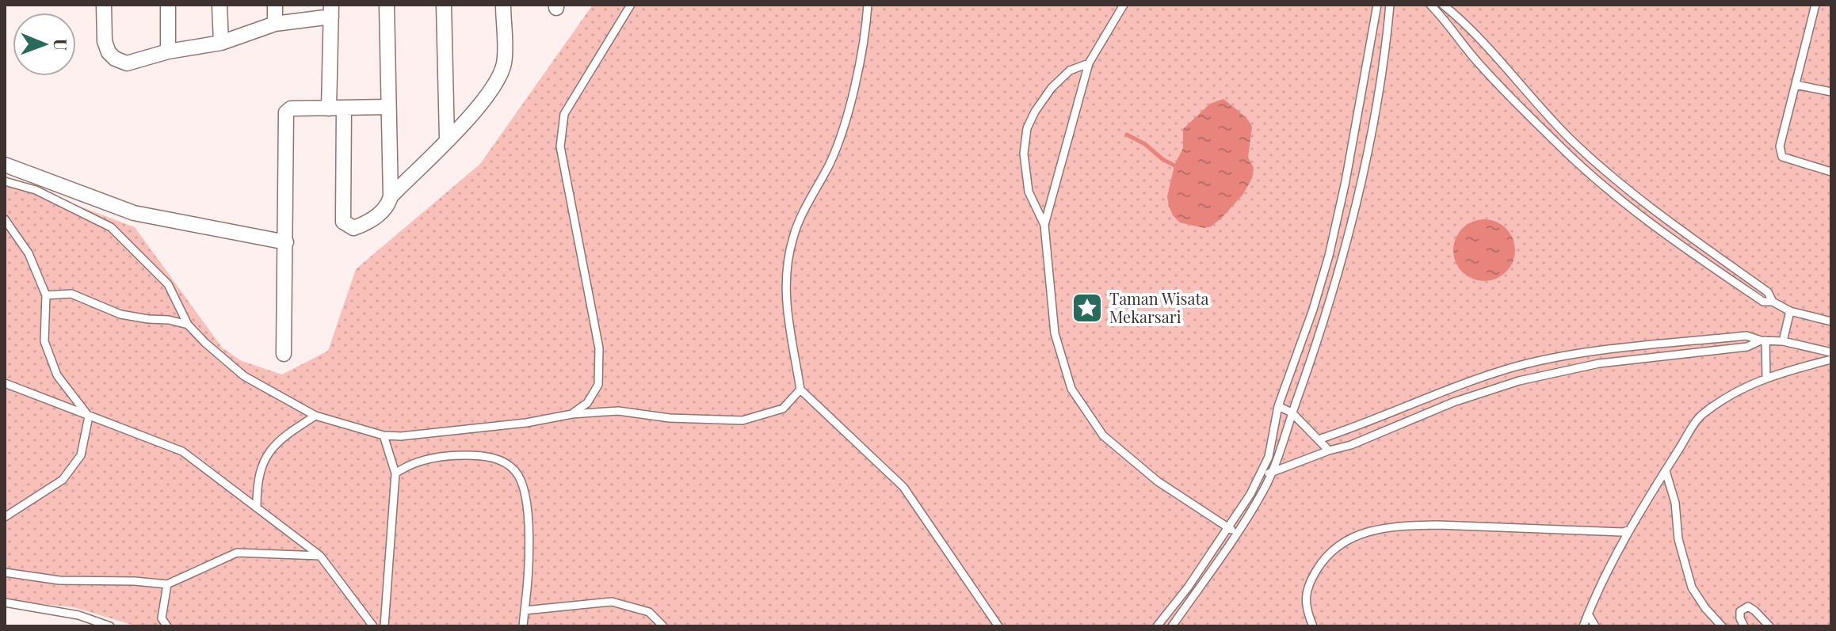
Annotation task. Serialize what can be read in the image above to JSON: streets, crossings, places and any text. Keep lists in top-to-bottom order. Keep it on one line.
{"places":{"place":["Taman Wisata Mekarsari"]},"north":"right"}
